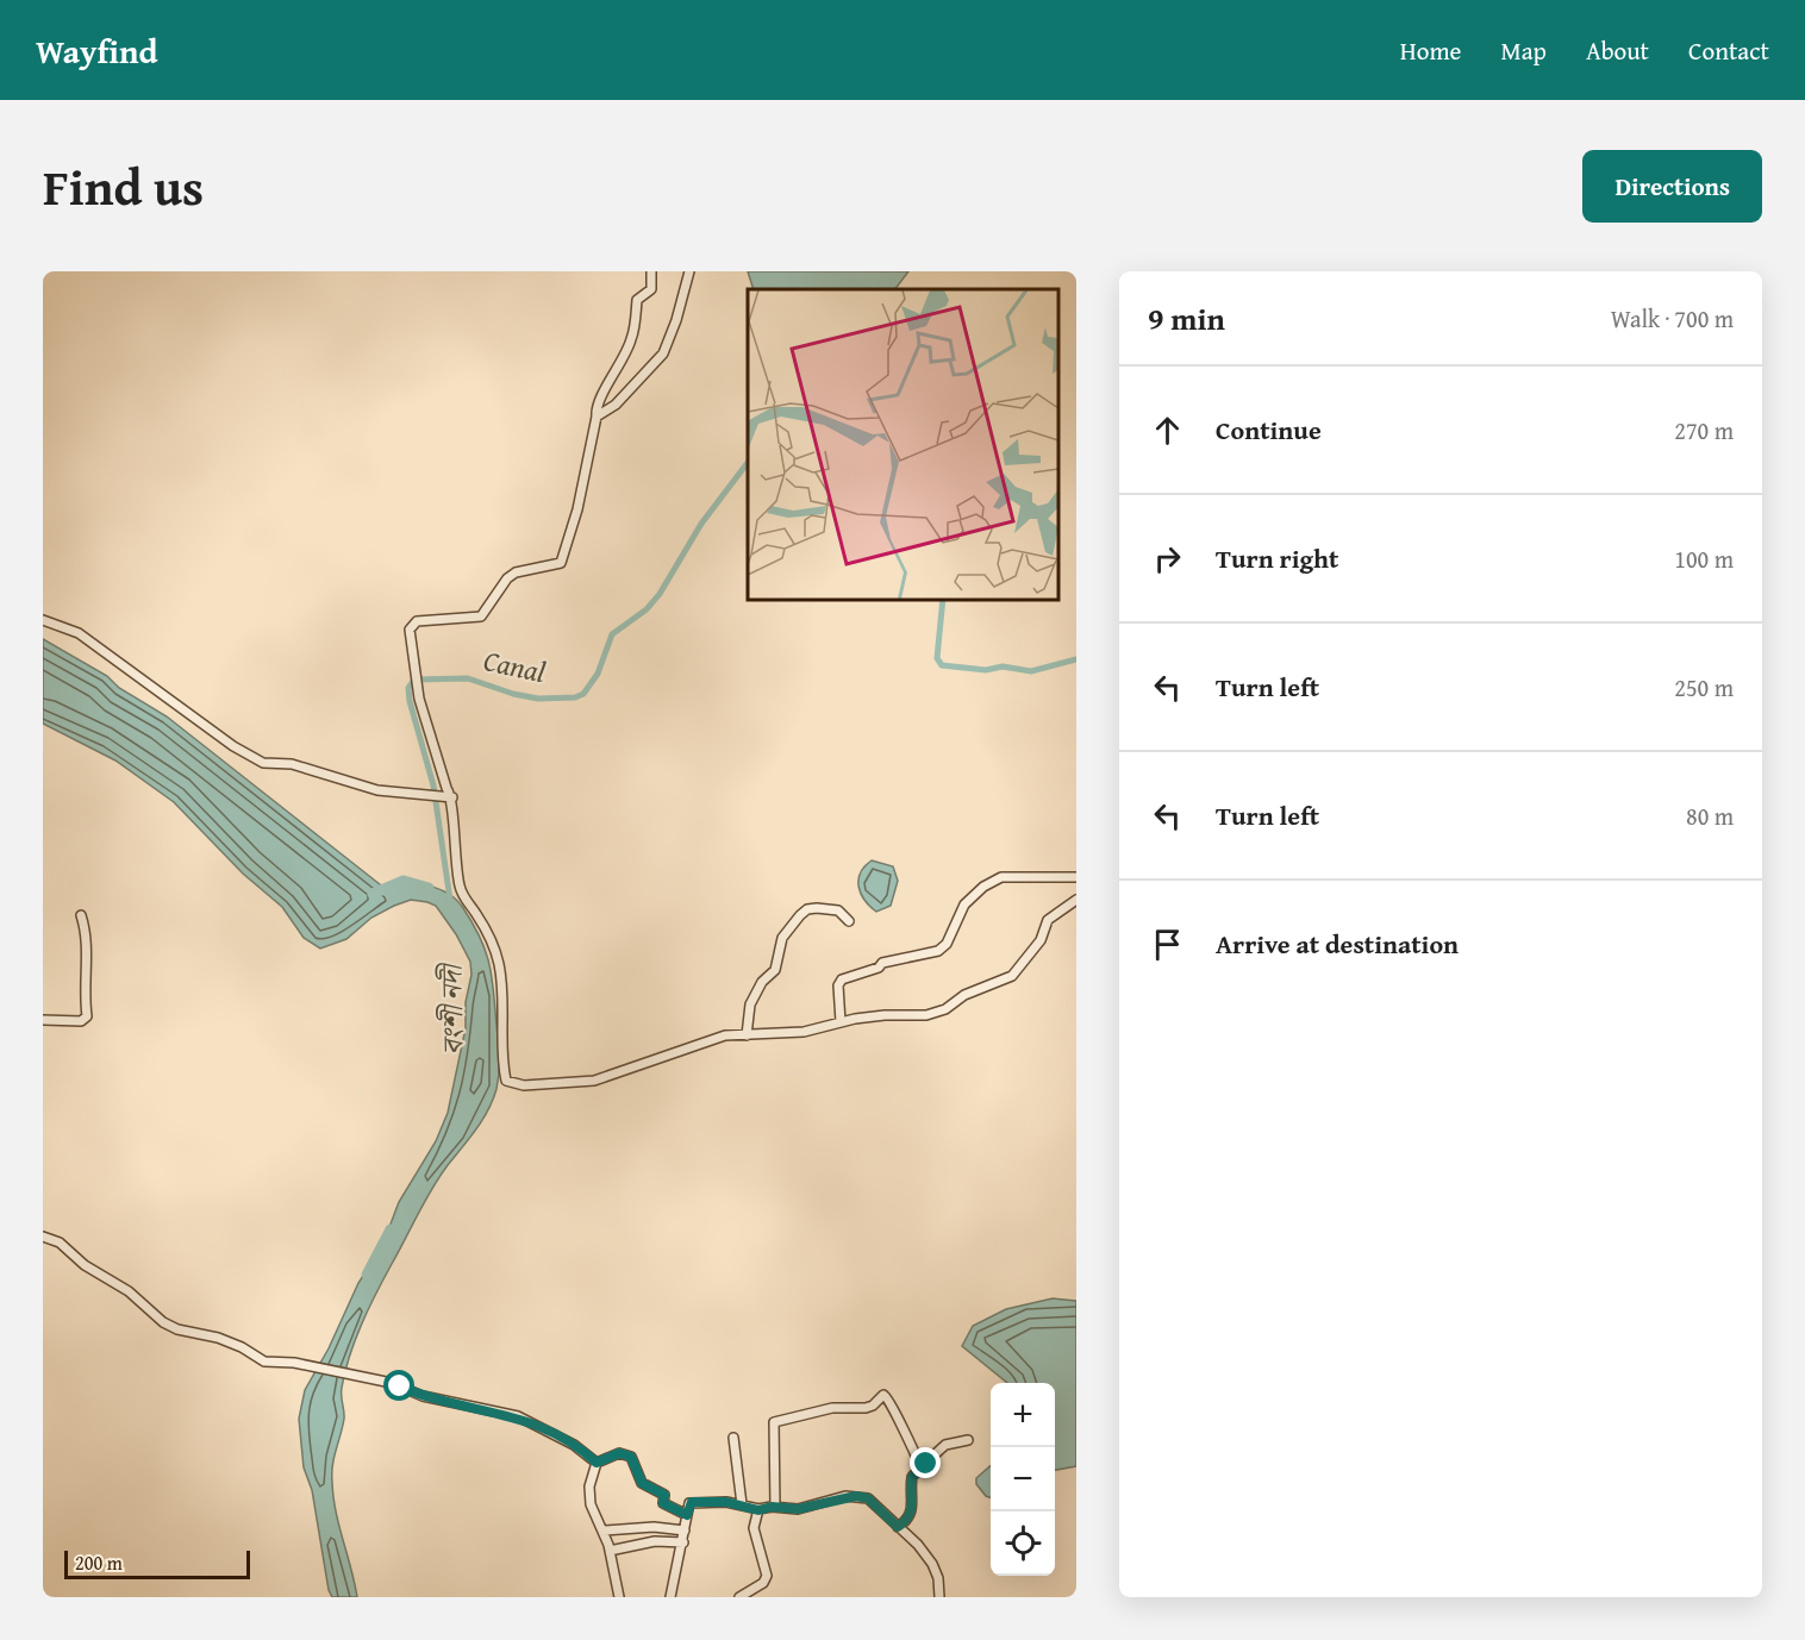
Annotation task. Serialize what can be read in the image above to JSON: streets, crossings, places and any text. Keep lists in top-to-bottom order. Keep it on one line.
{"water":["Canal","বংশী নদী"],"scale_bar":"200 m","page":{"header":"Wayfind","nav":["Home","Map","About","Contact"],"title":"Find us","buttons":"Directions","heading":["9 min","Walk · 700 m"],"list":[["Continue","270 m"],["Turn right","100 m"],["Turn left","250 m"],["Turn left","80 m"],"Arrive at destination"],"map_buttons":["+","−"],"scale":"200 m"}}
